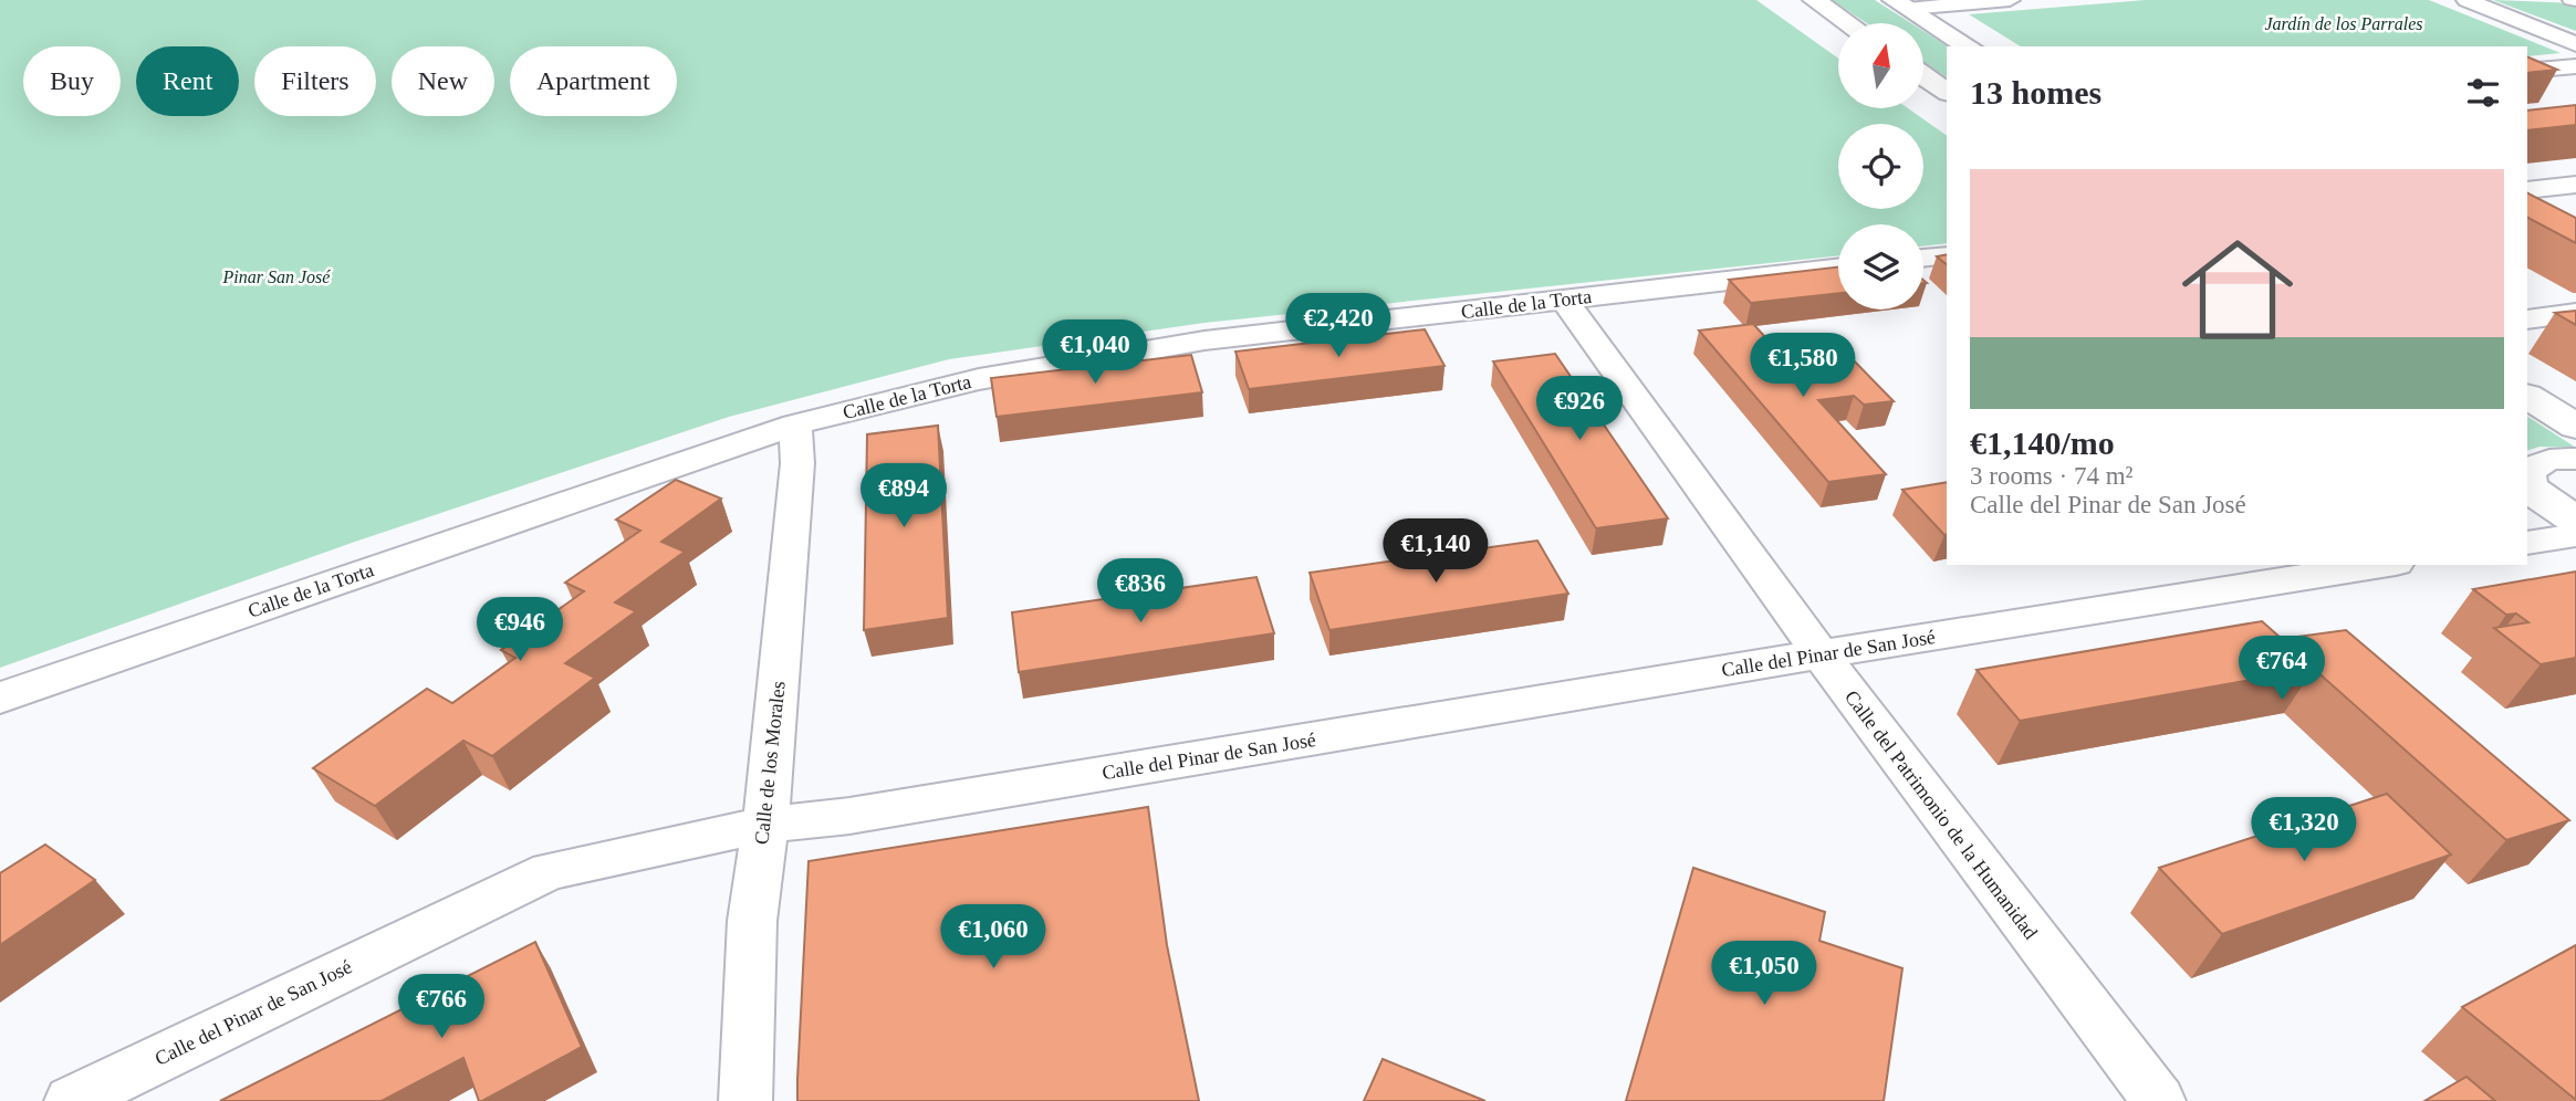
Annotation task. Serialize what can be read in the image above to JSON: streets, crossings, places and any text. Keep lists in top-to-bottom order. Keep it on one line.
{"streets":{"street":["Calle de la Torta","Calle del Pinar de San José","Calle de los Morales","Calle del Patrimonio de la Humanidad"]},"crossings":[["Calle de la Torta","Calle de los Morales"],["Calle de la Torta","Calle del Patrimonio de la Humanidad"],["Calle del Pinar de San José","Calle de los Morales"],["Calle del Pinar de San José","Calle del Patrimonio de la Humanidad"]],"parks":["Jardín de los Parrales","Pinar San José"],"north":"top","page":{"chip":["Buy","Rent","Filters","New","Apartment"],"heading":"13 homes","list":[{"name":"€1,140/mo","note":"3 rooms · 74 m² · Calle del Pinar de San José"}],"price":["€2,420","€1,040","€1,580","€926","€894","€1,140","€836","€946","€764","€1,320","€1,060","€1,050","€766"]}}
